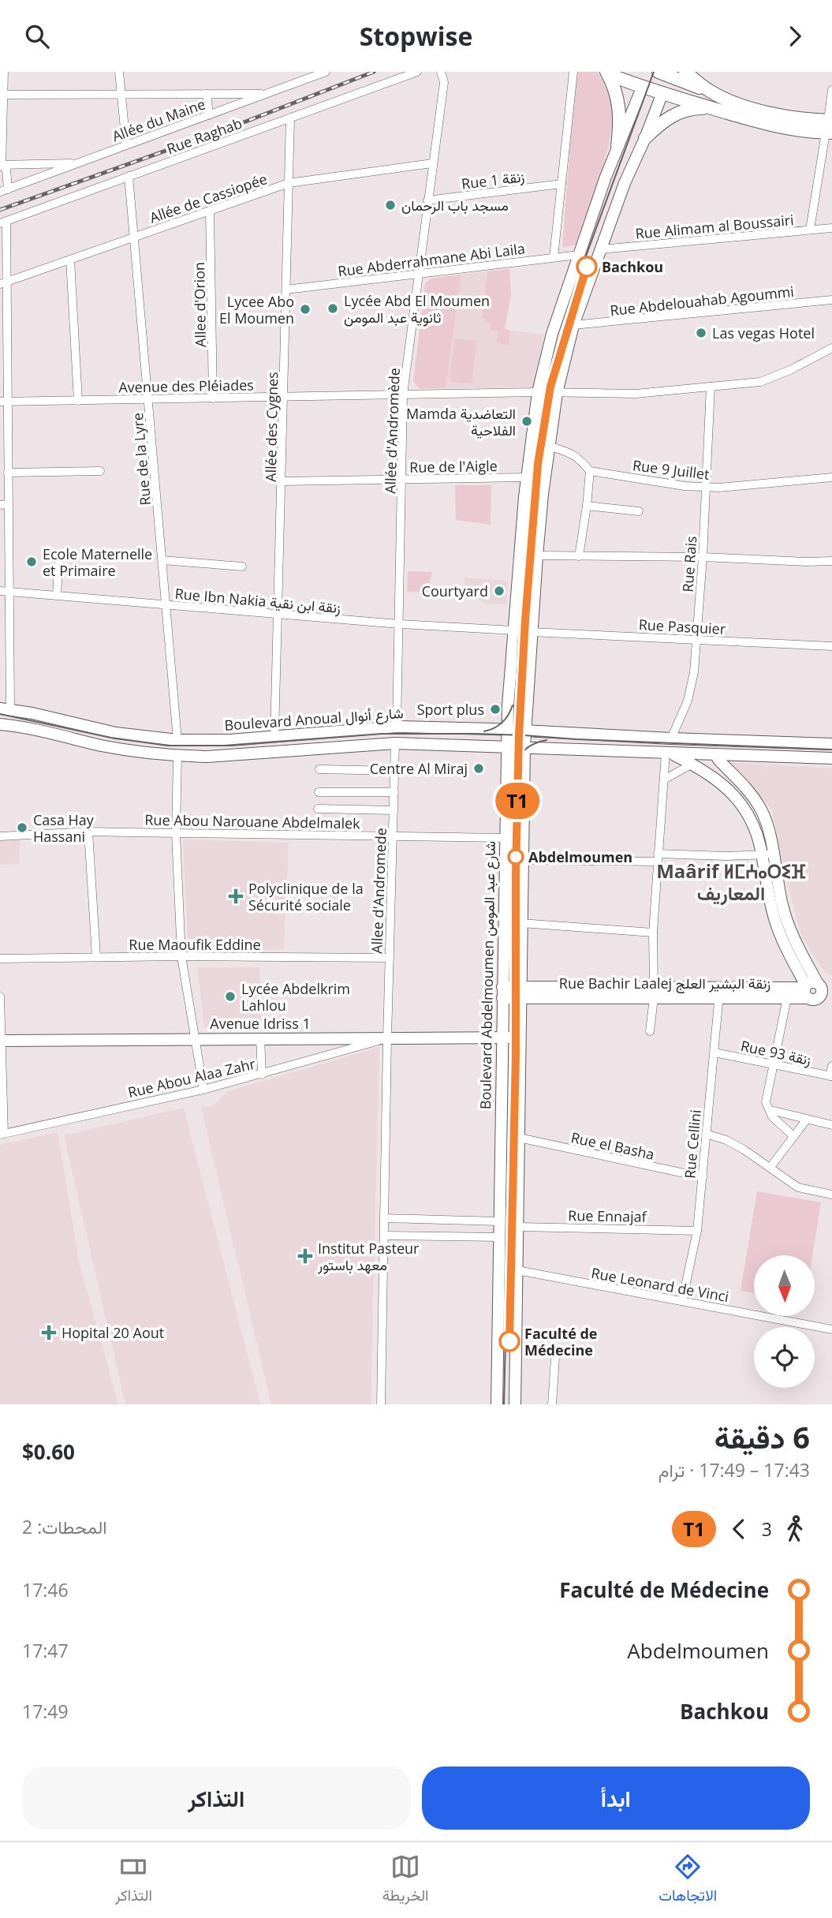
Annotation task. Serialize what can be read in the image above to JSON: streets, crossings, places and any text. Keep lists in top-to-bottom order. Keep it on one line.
{"streets":{"main road":["Boulevard Anoual شارع أنوال","Boulevard Abdelmoumen شارع عبد المومن","Rue Bachir Laalej زنقة البشير العلج","Avenue Idriss 1"],"street":["Allée du Maine","Rue Raghab","Rue 1 زنقة","Allée de Cassiopée","Rue Alimam al Boussairi","Rue Abderrahmane Abi Laila","Rue Abdelouahab Agoummi","Allee d'Orion","Avenue des Pléiades","Allée des Cygnes","Allée d'Andromède","Rue de la Lyre","Rue de l'Aigle","Rue 9 Juillet","Rue Rais","Rue Ibn Nakia زنقة ابن نقية","Rue Pasquier","Rue Abou Narouane Abdelmalek","Allee d'Andromede","Rue Maoufik Eddine","Rue 93 زنقة","Rue Abou Alaa Zahr","Rue Cellini","Rue el Basha","Rue Ennajaf","Rue Leonard de Vinci"]},"crossings":[["Rue Raghab","Allée des Cygnes"],["Rue Raghab","Rue de la Lyre"],["Rue 1 زنقة","Allée d'Andromède"],["Allée de Cassiopée","Allee d'Orion"],["Allée de Cassiopée","Allée des Cygnes"],["Allée de Cassiopée","Allée d'Andromède"],["Allée de Cassiopée","Rue de la Lyre"],["Rue Abderrahmane Abi Laila","Allée des Cygnes"],["Rue Abderrahmane Abi Laila","Allée d'Andromède"],["Rue Abderrahmane Abi Laila","Boulevard Abdelmoumen شارع عبد المومن"],["Allee d'Orion","Avenue des Pléiades"],["Avenue des Pléiades","Allée des Cygnes"],["Avenue des Pléiades","Allée d'Andromède"],["Avenue des Pléiades","Rue de la Lyre"],["Avenue des Pléiades","Rue Rais"],["Avenue des Pléiades","Boulevard Abdelmoumen شارع عبد المومن"],["Allée des Cygnes","Rue de l'Aigle"],["Allée des Cygnes","Rue Ibn Nakia زنقة ابن نقية"],["Allée des Cygnes","Boulevard Anoual شارع أنوال"],["Allée d'Andromède","Rue de l'Aigle"],["Allée d'Andromède","Rue Ibn Nakia زنقة ابن نقية"],["Allée d'Andromède","Boulevard Anoual شارع أنوال"],["Rue de la Lyre","Rue Ibn Nakia زنقة ابن نقية"],["Rue de la Lyre","Boulevard Anoual شارع أنوال"],["Rue de l'Aigle","Boulevard Abdelmoumen شارع عبد المومن"],["Rue 9 Juillet","Rue Rais"],["Rue Rais","Rue Pasquier"],["Rue Rais","Boulevard Anoual شارع أنوال"],["Rue Ibn Nakia زنقة ابن نقية","Boulevard Abdelmoumen شارع عبد المومن"],["Boulevard Anoual شارع أنوال","Boulevard Abdelmoumen شارع عبد المومن"],["Rue Abou Narouane Abdelmalek","Allee d'Andromede"],["Rue Abou Narouane Abdelmalek","Boulevard Abdelmoumen شارع عبد المومن"],["Allee d'Andromede","Rue Maoufik Eddine"],["Allee d'Andromede","Avenue Idriss 1"],["Allee d'Andromede","Rue Abou Alaa Zahr"],["Boulevard Abdelmoumen شارع عبد المومن","Rue Bachir Laalej زنقة البشير العلج"],["Boulevard Abdelmoumen شارع عبد المومن","Avenue Idriss 1"],["Rue Bachir Laalej زنقة البشير العلج","Rue Cellini"],["Avenue Idriss 1","Rue Abou Alaa Zahr"],["Rue 93 زنقة","Rue Cellini"],["Rue Cellini","Rue el Basha"],["Rue Cellini","Rue Ennajaf"],["Rue Cellini","Rue Leonard de Vinci"]],"districts":["Maârif ⵍⵎⵄⴰⵔⵉⴼ المعاريف"],"places":{"other":["مسجد باب الرحمان","Bachkou","Lycée Abd El Moumen ثانوية عبد المومن","Lycee Abo El Moumen","Las vegas Hotel","Mamda التعاضدية الفلاحية","Ecole Maternelle et Primaire","Courtyard","Sport plus","Centre Al Miraj","Casa Hay Hassani","Abdelmoumen","Lycée Abdelkrim Lahlou","Faculté de Médecine"],"health":["Polyclinique de la Sécurité sociale","Institut Pasteur معهد باستور","Hopital 20 Aout"]},"lines":["tram line T1"],"north":"bottom","page":{"header":"Stopwise","on_map":"T1","heading":["6 دقيقة","17:43 – 17:49 · ترام","$0.60"],"legs":["3","T1","المحطات: 2"],"list":[{"name":"Faculté de Médecine","value":"17:46"},{"name":"Abdelmoumen","value":"17:47"},{"name":"Bachkou","value":"17:49"}],"buttons":["ابدأ","التذاكر"],"tabs":["الاتجاهات","الخريطة","التذاكر"]}}
